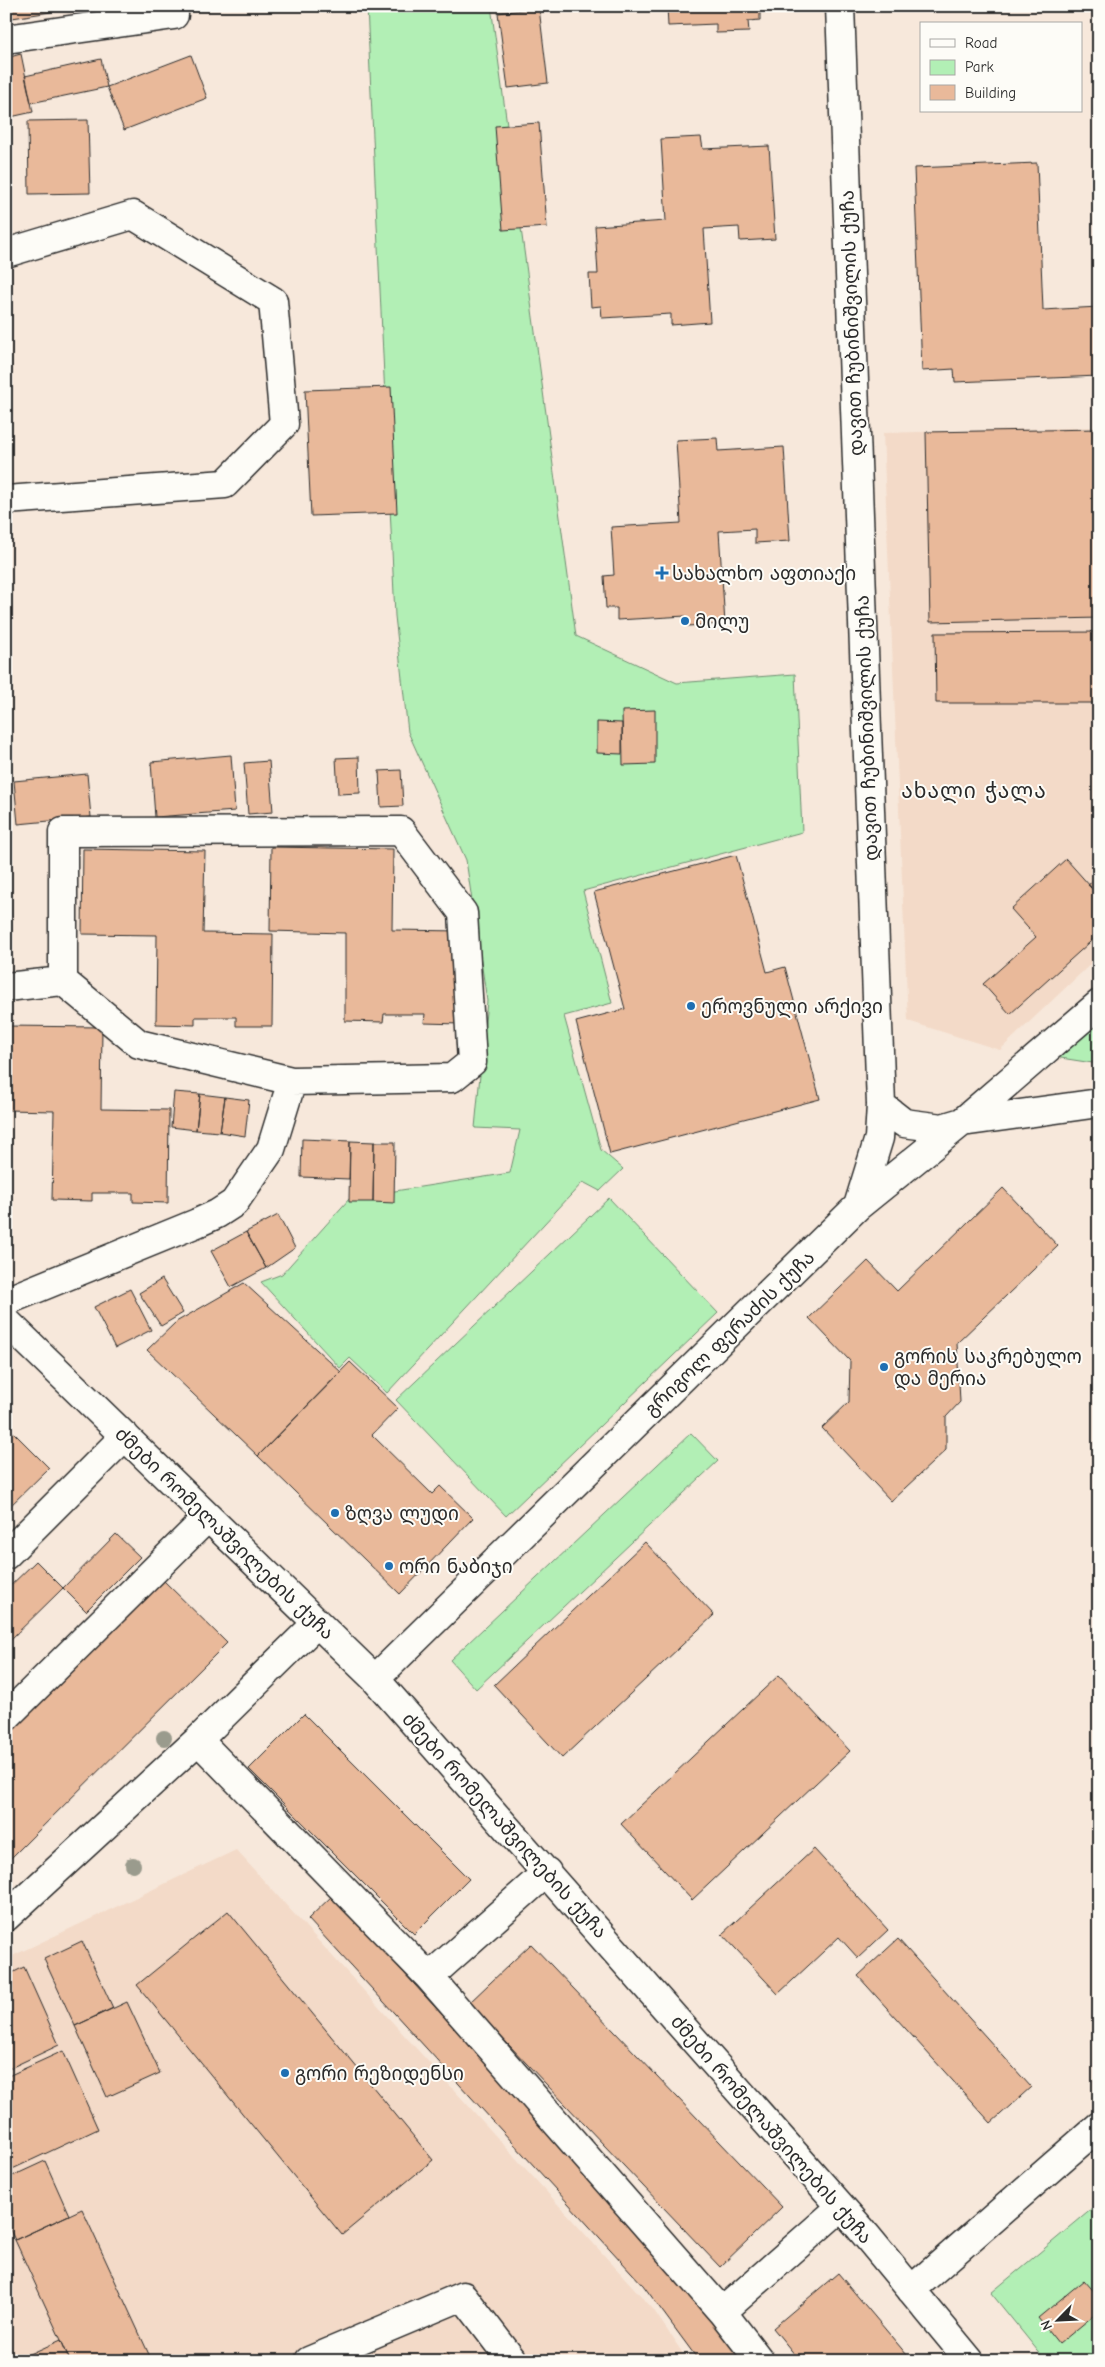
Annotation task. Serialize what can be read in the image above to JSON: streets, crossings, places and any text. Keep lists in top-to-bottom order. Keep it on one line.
{"streets":{"street":["დავით ჩუბინიშვილის ქუჩა","გრიგოლ ფერაძის ქუჩა","ძმები რომელაშვილების ქუჩა"]},"crossings":[["დავით ჩუბინიშვილის ქუჩა","გრიგოლ ფერაძის ქუჩა"],["გრიგოლ ფერაძის ქუჩა","ძმები რომელაშვილების ქუჩა"]],"districts":["ახალი ჭალა"],"places":{"health":["სახალხო აფთიაქი"],"other":["მილუ","ეროვნული არქივი","გორის საკრებულო და მერია","ზღვა ლუდი","ორი ნაბიჯი","გორი რეზიდენსი"]},"legend":["Road","Park","Building"],"north":"bottom left"}
